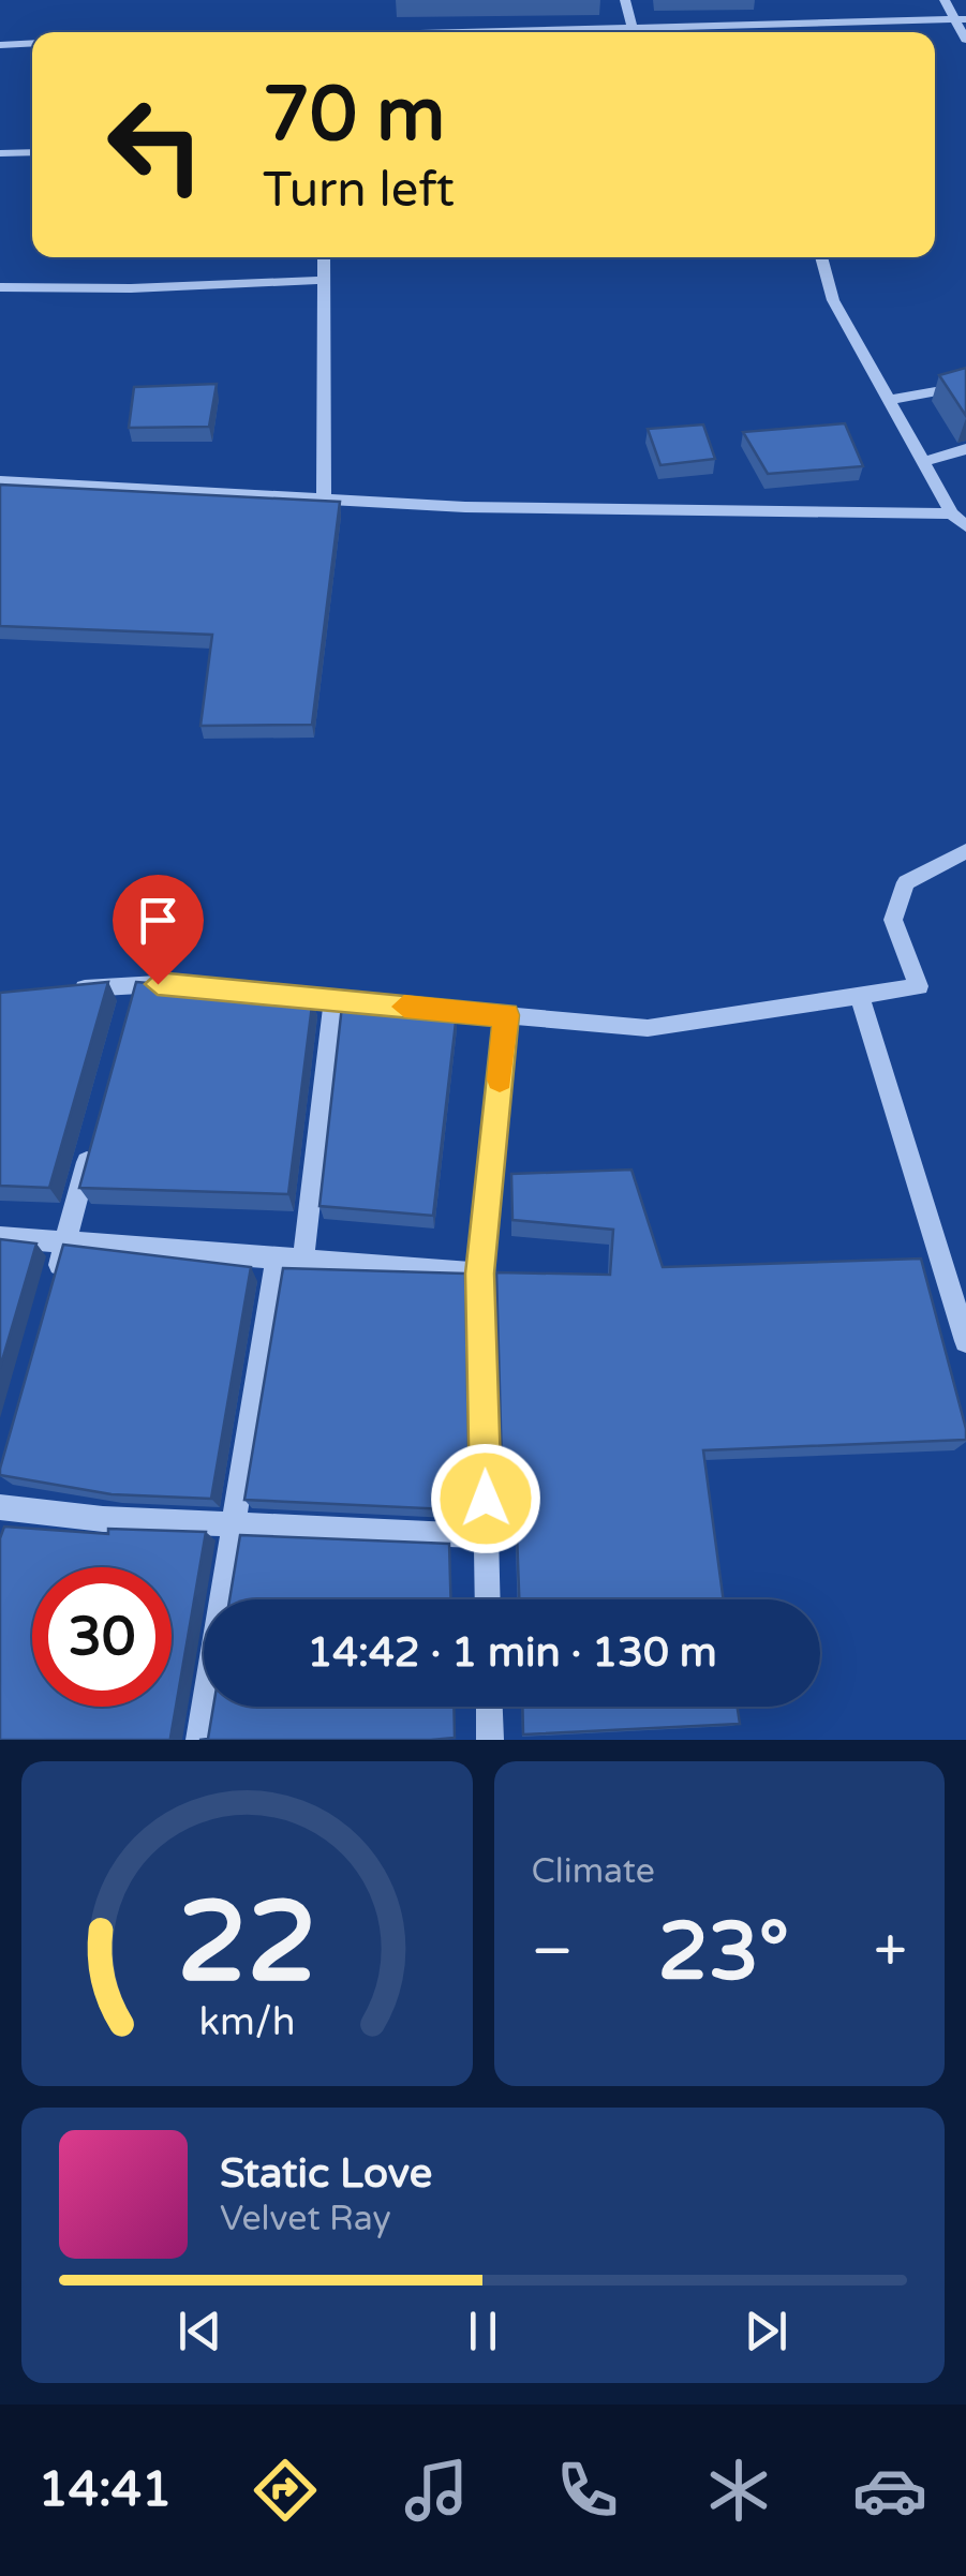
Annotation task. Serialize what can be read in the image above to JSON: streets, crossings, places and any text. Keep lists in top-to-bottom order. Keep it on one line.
{"page":{"turn":["70 m","Turn left"],"limit":"30","trip":"14:42 · 1 min · 130 m","tile":"Climate","heat":["−","23°","+"],"song":["Static Love","Velvet Ray"],"tabs":"14:41","gauge":["22","km/h"]}}
